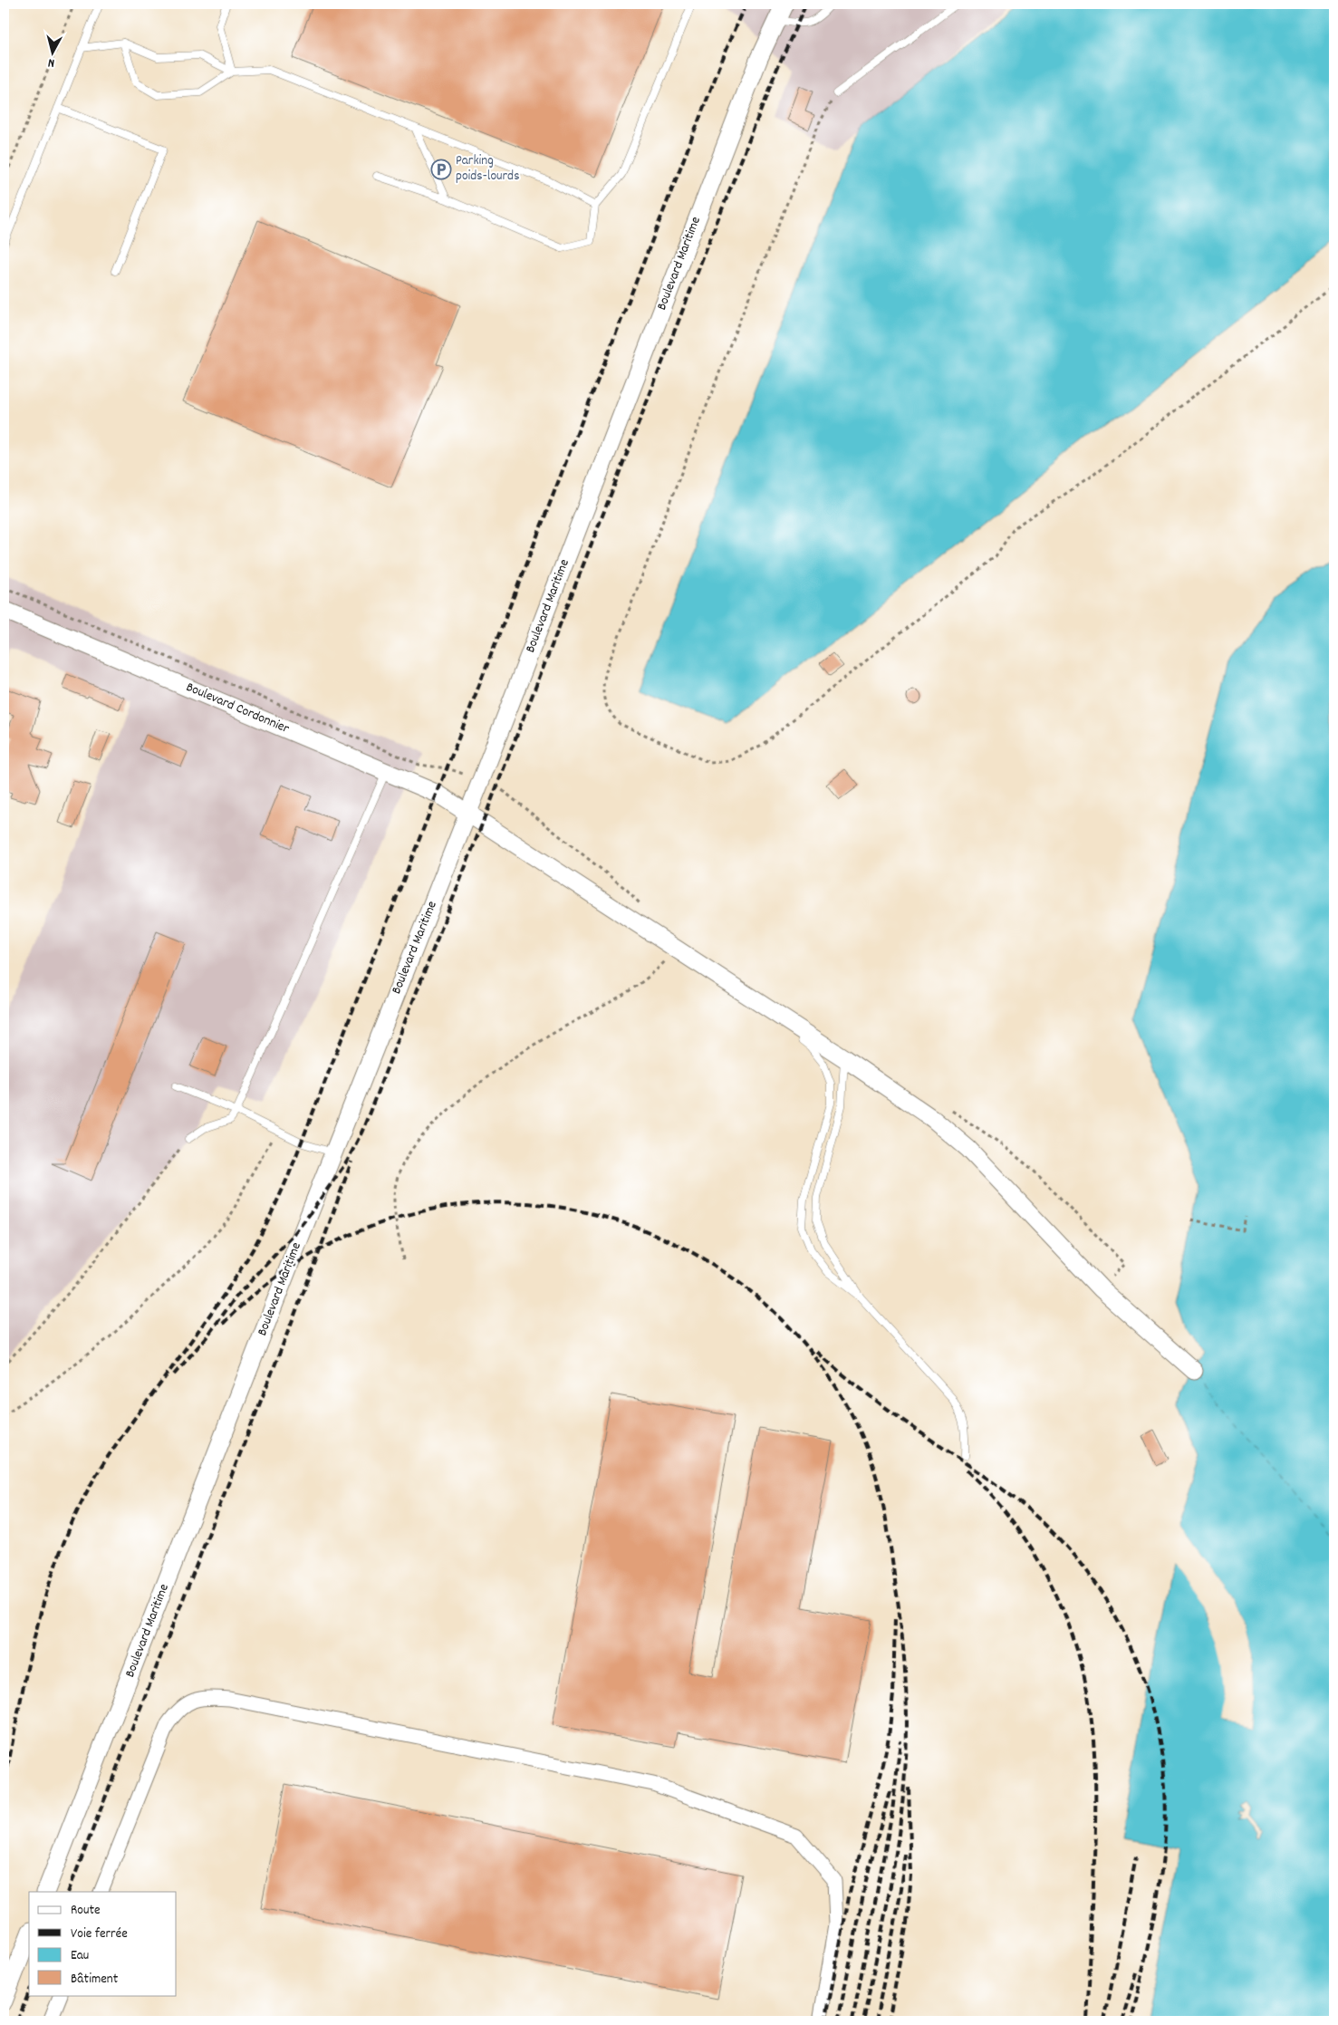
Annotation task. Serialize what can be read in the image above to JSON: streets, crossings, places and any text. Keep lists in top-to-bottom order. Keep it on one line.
{"streets":{"street":["Boulevard Maritime","Boulevard Cordonnier"]},"crossings":[["Boulevard Maritime","Boulevard Cordonnier"]],"places":{"parking":["Parking poids-lourds"]},"legend":["Route","Voie ferrée","Eau","Bâtiment"],"north":"bottom"}
